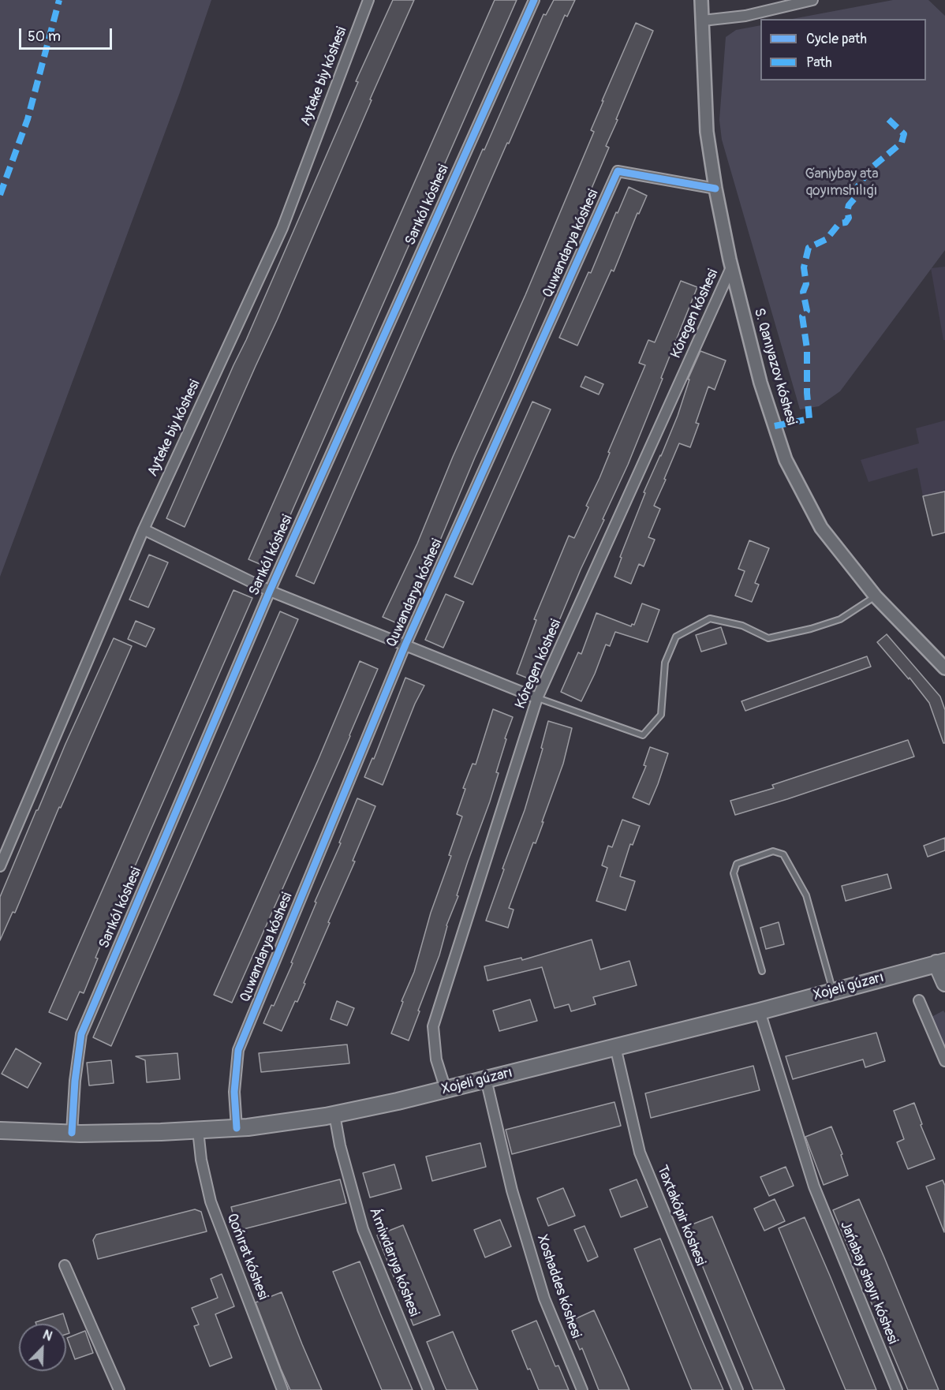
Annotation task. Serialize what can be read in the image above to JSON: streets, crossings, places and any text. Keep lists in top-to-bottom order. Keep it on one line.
{"streets":{"main road":["Xojeli gúzarı"],"street":["Ayteke biy kóshesi","Sarıkól kóshesi","Quwandarya kóshesi","Kóregen kóshesi","S. Qanıyazov kóshesi","Taxtakópir kóshesi","Qońırat kóshesi","Ámiwdarıya kóshesi","Jańabay shayır kóshesi","Xoshaddes kóshesi"]},"crossings":[["Sarıkól kóshesi","Xojeli gúzarı"],["Quwandarya kóshesi","S. Qanıyazov kóshesi"],["Quwandarya kóshesi","Xojeli gúzarı"],["Kóregen kóshesi","S. Qanıyazov kóshesi"],["Kóregen kóshesi","Xojeli gúzarı"],["Xojeli gúzarı","Taxtakópir kóshesi"],["Xojeli gúzarı","Qońırat kóshesi"],["Xojeli gúzarı","Ámiwdarıya kóshesi"],["Xojeli gúzarı","Jańabay shayır kóshesi"],["Xojeli gúzarı","Xoshaddes kóshesi"]],"parks":["Ǵaniybay ata qoyımshılıǵı"],"legend":["Cycle path","Path"],"scale_bar":"50 m","north":"top right"}
